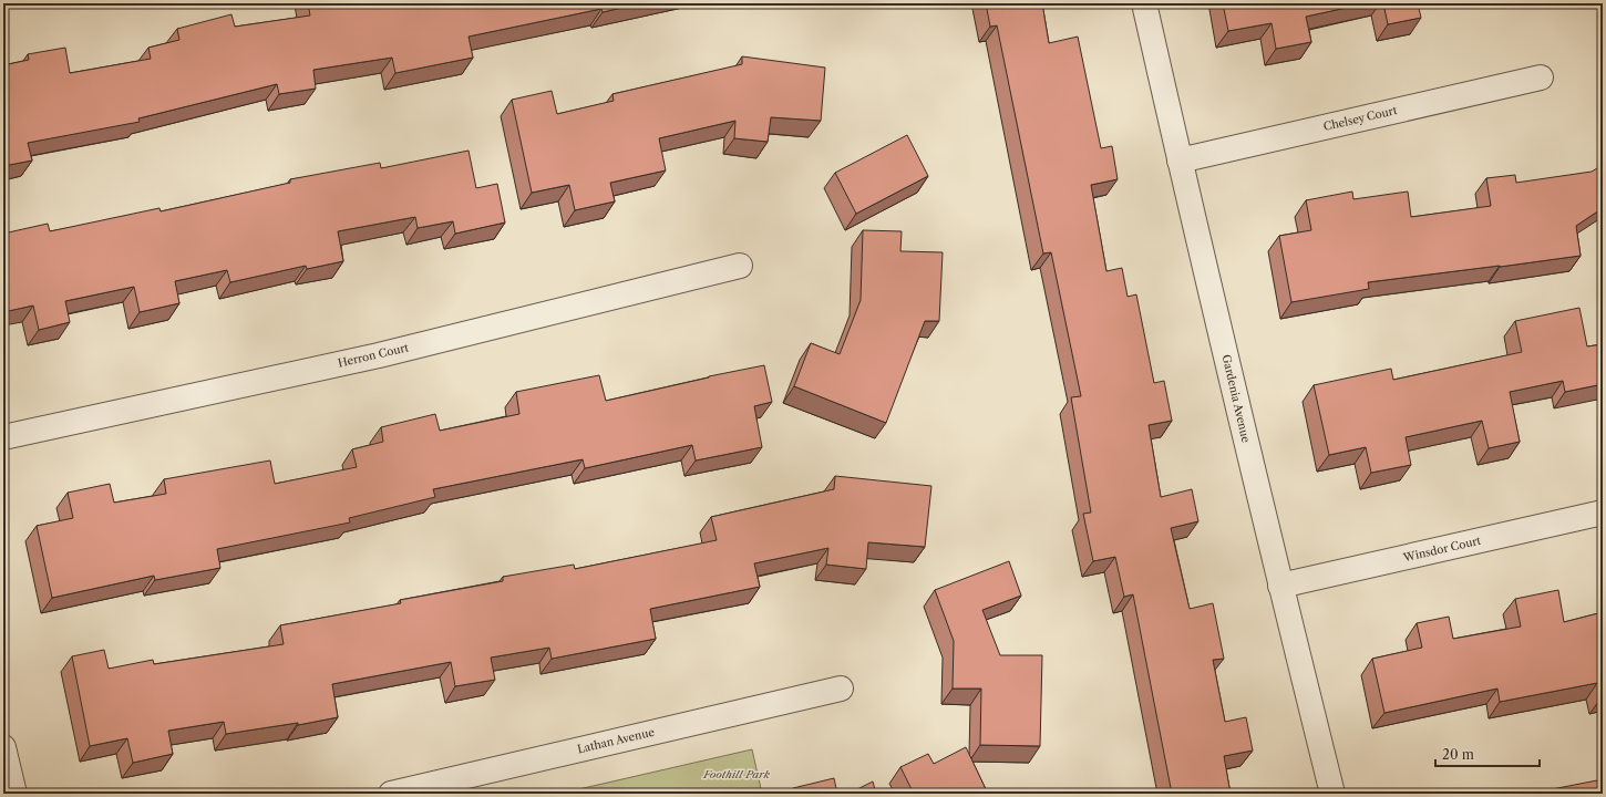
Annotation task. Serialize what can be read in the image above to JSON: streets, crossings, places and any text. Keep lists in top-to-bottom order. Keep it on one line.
{"streets":{"street":["Chelsey Court","Herron Court","Gardenia Avenue","Winsdor Court","Lathan Avenue"]},"crossings":[["Chelsey Court","Gardenia Avenue"],["Gardenia Avenue","Winsdor Court"]],"parks":["Foothill Park"],"scale_bar":"20 m"}
